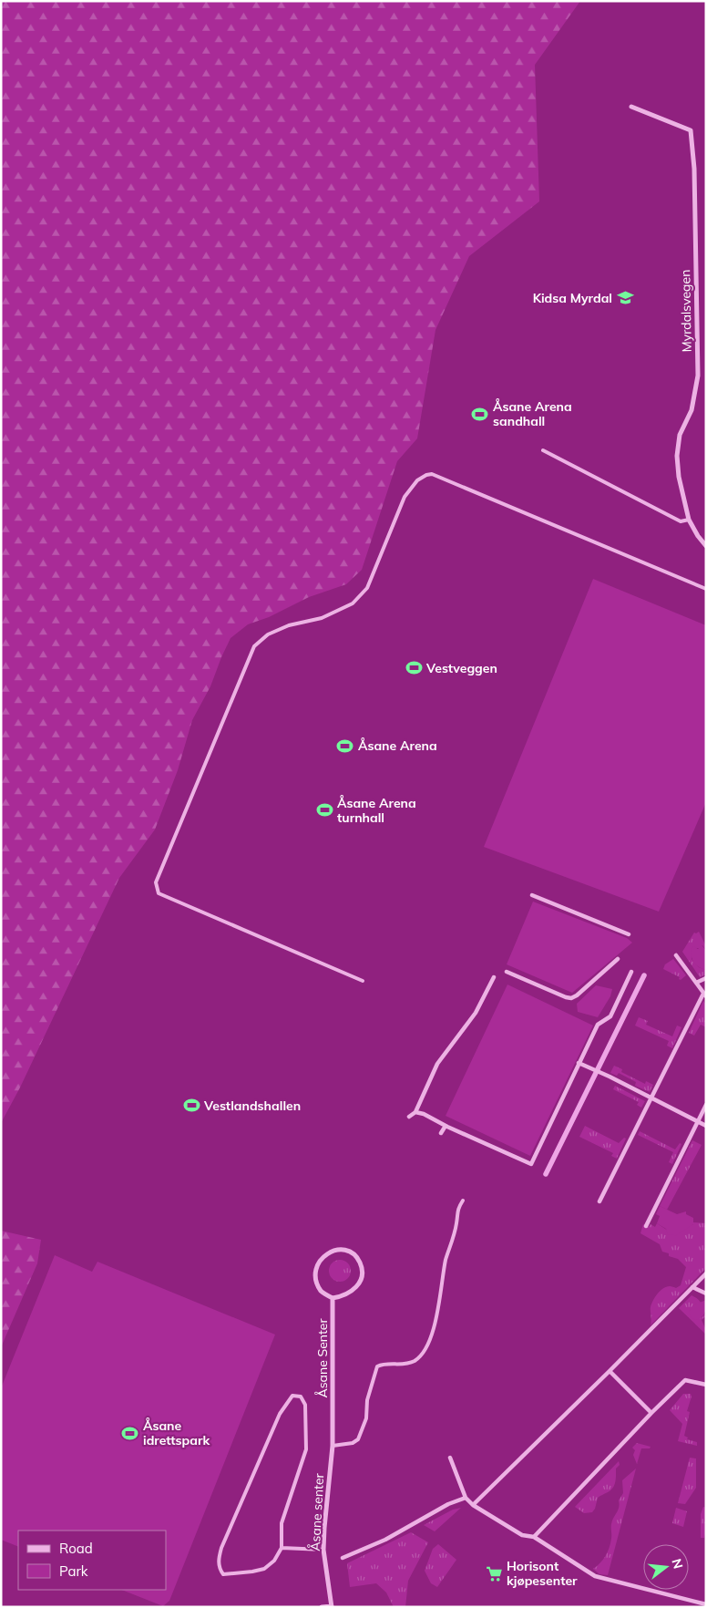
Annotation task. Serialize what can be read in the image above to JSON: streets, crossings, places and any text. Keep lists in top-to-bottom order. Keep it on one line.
{"streets":{"street":["Myrdalsvegen","Åsane Senter","Åsane senter"]},"crossings":[["Åsane Senter","Åsane senter"]],"places":{"school or university":["Kidsa Myrdal"],"sports":["Åsane Arena sandhall","Vestveggen","Åsane Arena","Åsane Arena turnhall","Vestlandshallen","Åsane idrettspark"],"supermarket":["Horisont kjøpesenter"]},"legend":["Road","Park"],"north":"right"}
